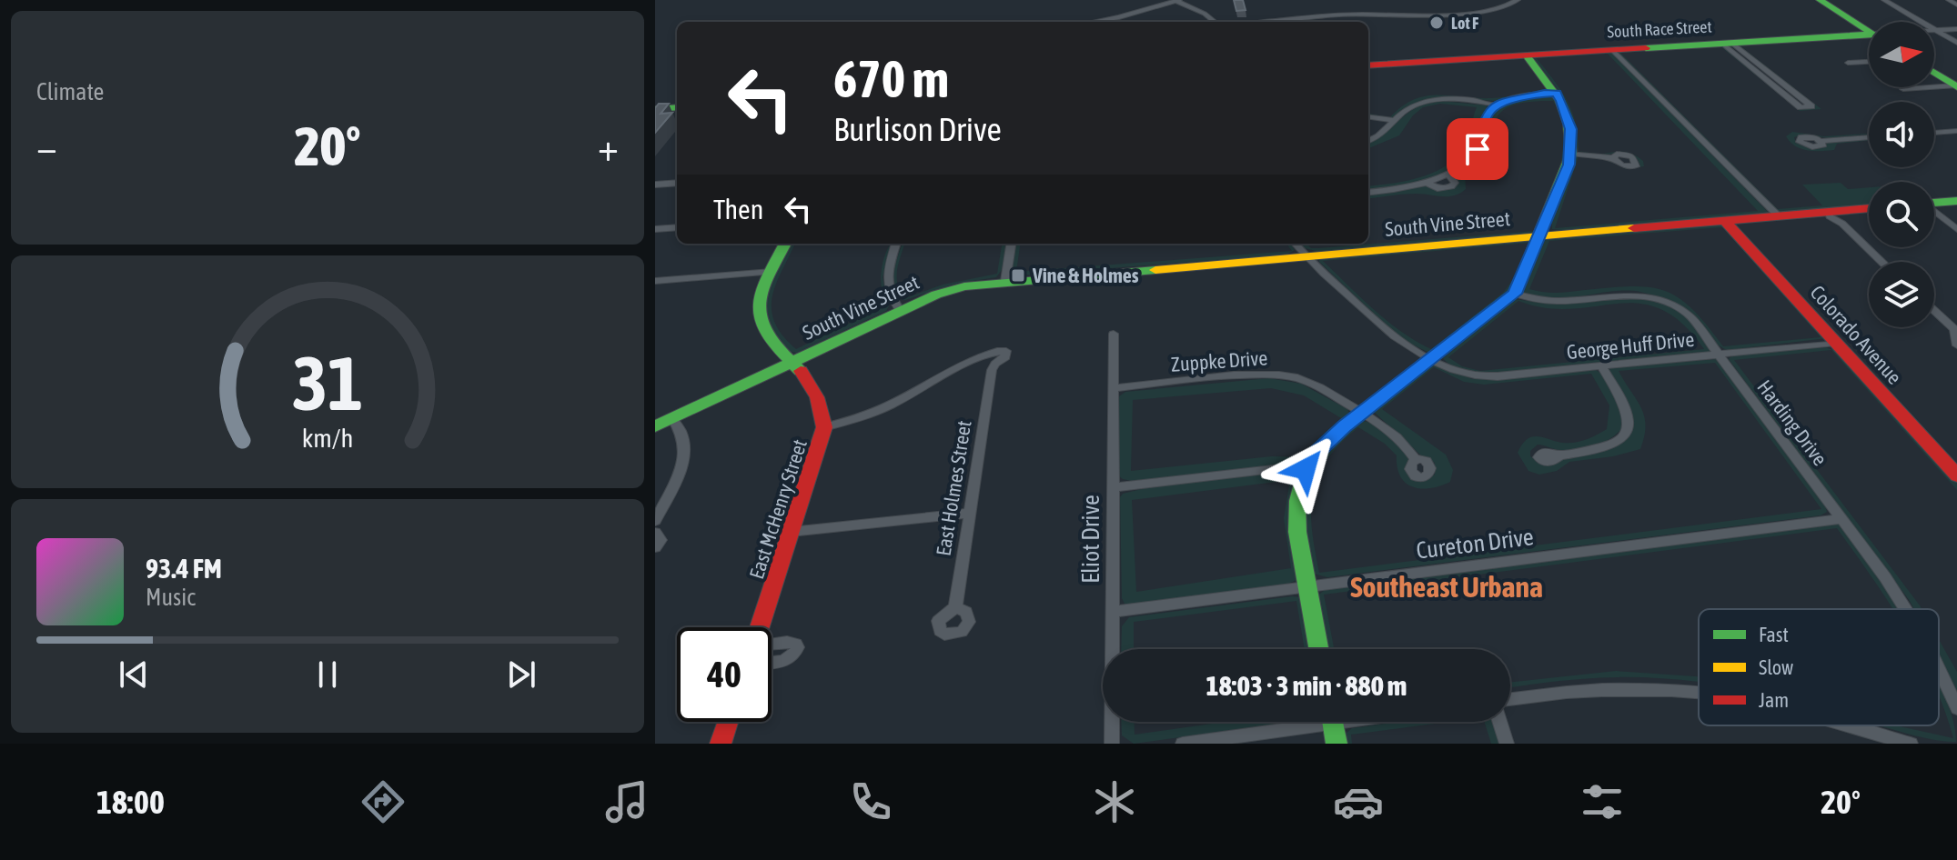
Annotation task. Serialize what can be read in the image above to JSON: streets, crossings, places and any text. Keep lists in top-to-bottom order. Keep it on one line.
{"streets":{"street":["South Race Street","South Vine Street","Colorado Avenue","George Huff Drive","Zuppke Drive","Harding Drive","East Holmes Street","East McHenry Street","Eliot Drive","Cureton Drive"]},"crossings":[["South Vine Street","Colorado Avenue"],["South Vine Street","George Huff Drive"],["South Vine Street","East McHenry Street"],["Colorado Avenue","George Huff Drive"],["George Huff Drive","Harding Drive"],["Zuppke Drive","Eliot Drive"],["Harding Drive","Cureton Drive"],["Eliot Drive","Cureton Drive"]],"districts":["Southeast Urbana"],"places":{"other":["Lot F"],"transit":["Vine & Holmes"]},"legend":["Fast","Slow","Jam"],"north":"right","page":{"tile":"Climate","turn":["670 m","Burlison Drive"],"heat":["−","20°","+"],"then":"Then","song":["93.4 FM","Music"],"limit":"40","trip":"18:03 · 3 min · 880 m","tabs":["18:00","20°"],"gauge":["31","km/h"]}}
